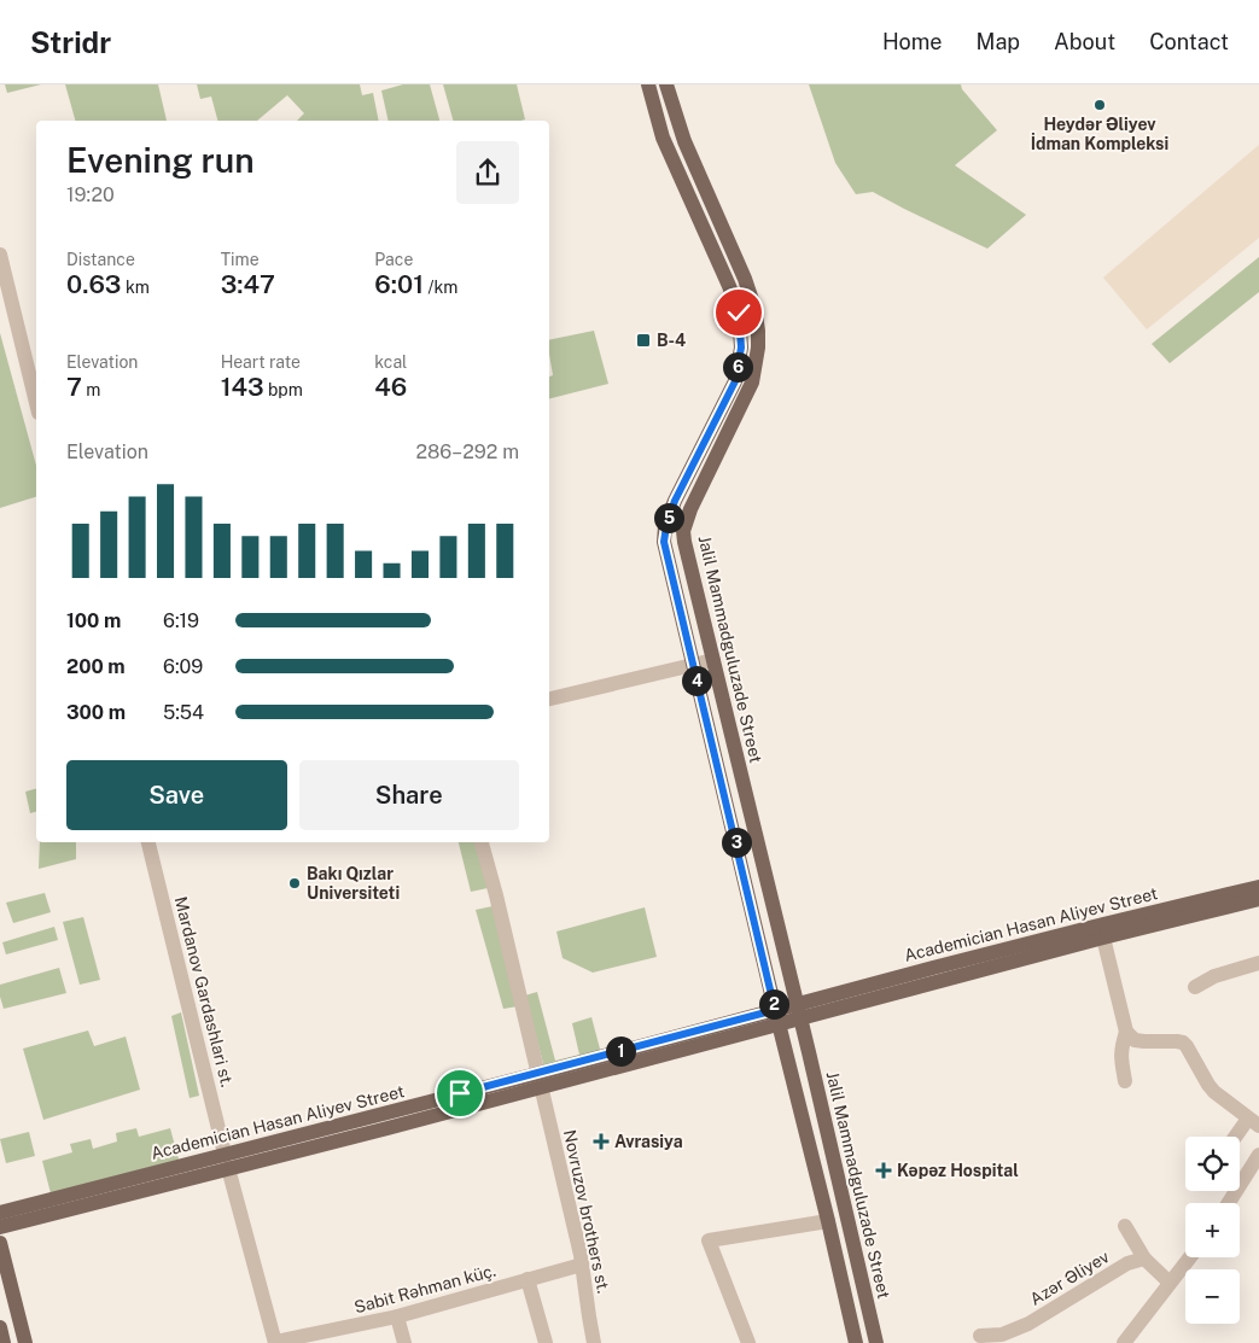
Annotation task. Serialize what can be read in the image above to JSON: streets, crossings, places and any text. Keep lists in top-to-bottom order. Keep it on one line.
{"streets":{"main road":["Jalil Mammadguluzade Street","Academician Hasan Aliyev Street"],"street":["Mardanov Gardashlari st.","Novruzov brothers st.","Azər Əliyev","Sabit Rəhman küç."]},"crossings":[["Jalil Mammadguluzade Street","Academician Hasan Aliyev Street"],["Academician Hasan Aliyev Street","Mardanov Gardashlari st."],["Academician Hasan Aliyev Street","Novruzov brothers st."],["Mardanov Gardashlari st.","Sabit Rəhman küç."],["Novruzov brothers st.","Sabit Rəhman küç."]],"places":{"other":["Heydər Əliyev İdman Kompleksi","Bakı Qızlar Universiteti"],"transit":["B-4"],"health":["Avrasiya","Kəpəz Hospital"]},"page":{"header":"Stridr","nav":["Home","Map","About","Contact"],"heading":["Evening run","19:20"],"stats":[["Distance","0.63 km"],["Time","3:47"],["Pace","6:01 /km"],["Elevation","7 m"],["Heart rate","143 bpm"],["kcal","46"]],"pins":["6","5","4","3","2","1"],"chart":["Elevation","286–292 m"],"list":[{"name":"100 m","note":"6:19"},{"name":"200 m","note":"6:09"},{"name":"300 m","note":"5:54"}],"buttons":["Save","Share"],"map_buttons":["+","−"]}}
